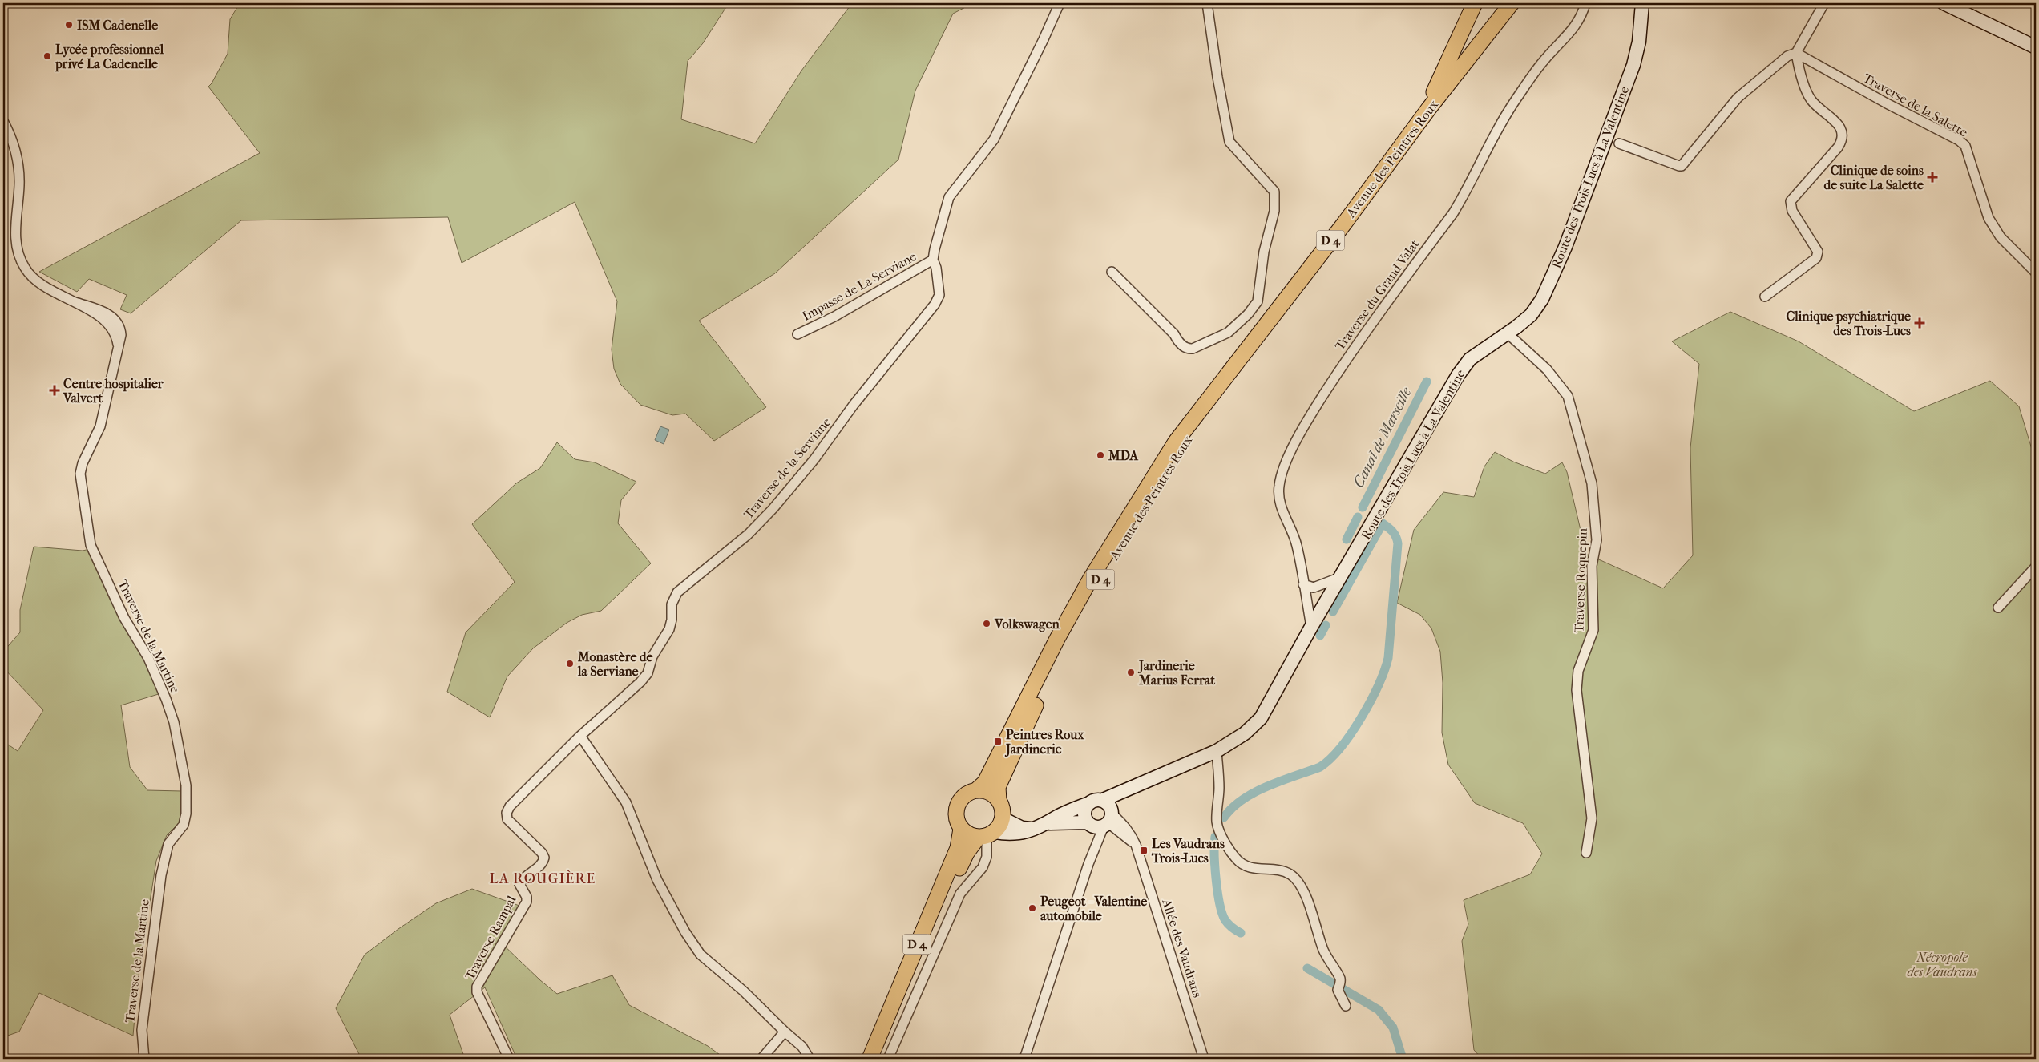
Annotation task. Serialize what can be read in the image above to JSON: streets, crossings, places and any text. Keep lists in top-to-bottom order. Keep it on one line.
{"streets":{"main road":["Avenue des Peintres Roux","D 4"],"street":["Traverse de la Salette","Route des Trois Lucs à La Valentine","Impasse de La Serviane","Traverse du Grand Valat","Traverse de la Serviane","Traverse Roquepin","Traverse de la Martine","Traverse Rampal","Allée des Vaudrans"]},"crossings":[["Avenue des Peintres Roux","D 4"],["Route des Trois Lucs à La Valentine","Traverse du Grand Valat"],["Route des Trois Lucs à La Valentine","Traverse Roquepin"],["Route des Trois Lucs à La Valentine","Allée des Vaudrans"],["Impasse de La Serviane","Traverse de la Serviane"],["Traverse de la Serviane","Traverse Rampal"]],"districts":["LA ROUGIÈRE"],"water":["Canal de Marseille"],"parks":["Nécropole des Vaudrans"],"places":{"other":["ISM Cadenelle","Lycée professionnel privé La Cadenelle","MDA","Volkswagen","Monastère de la Serviane","Jardinerie Marius Ferrat","Peugeot - Valentine automobile"],"health":["Clinique de soins de suite La Salette","Clinique psychiatrique des Trois-Lucs","Centre hospitalier Valvert"],"transit":["Peintres Roux Jardinerie","Les Vaudrans Trois-Lucs"]}}
